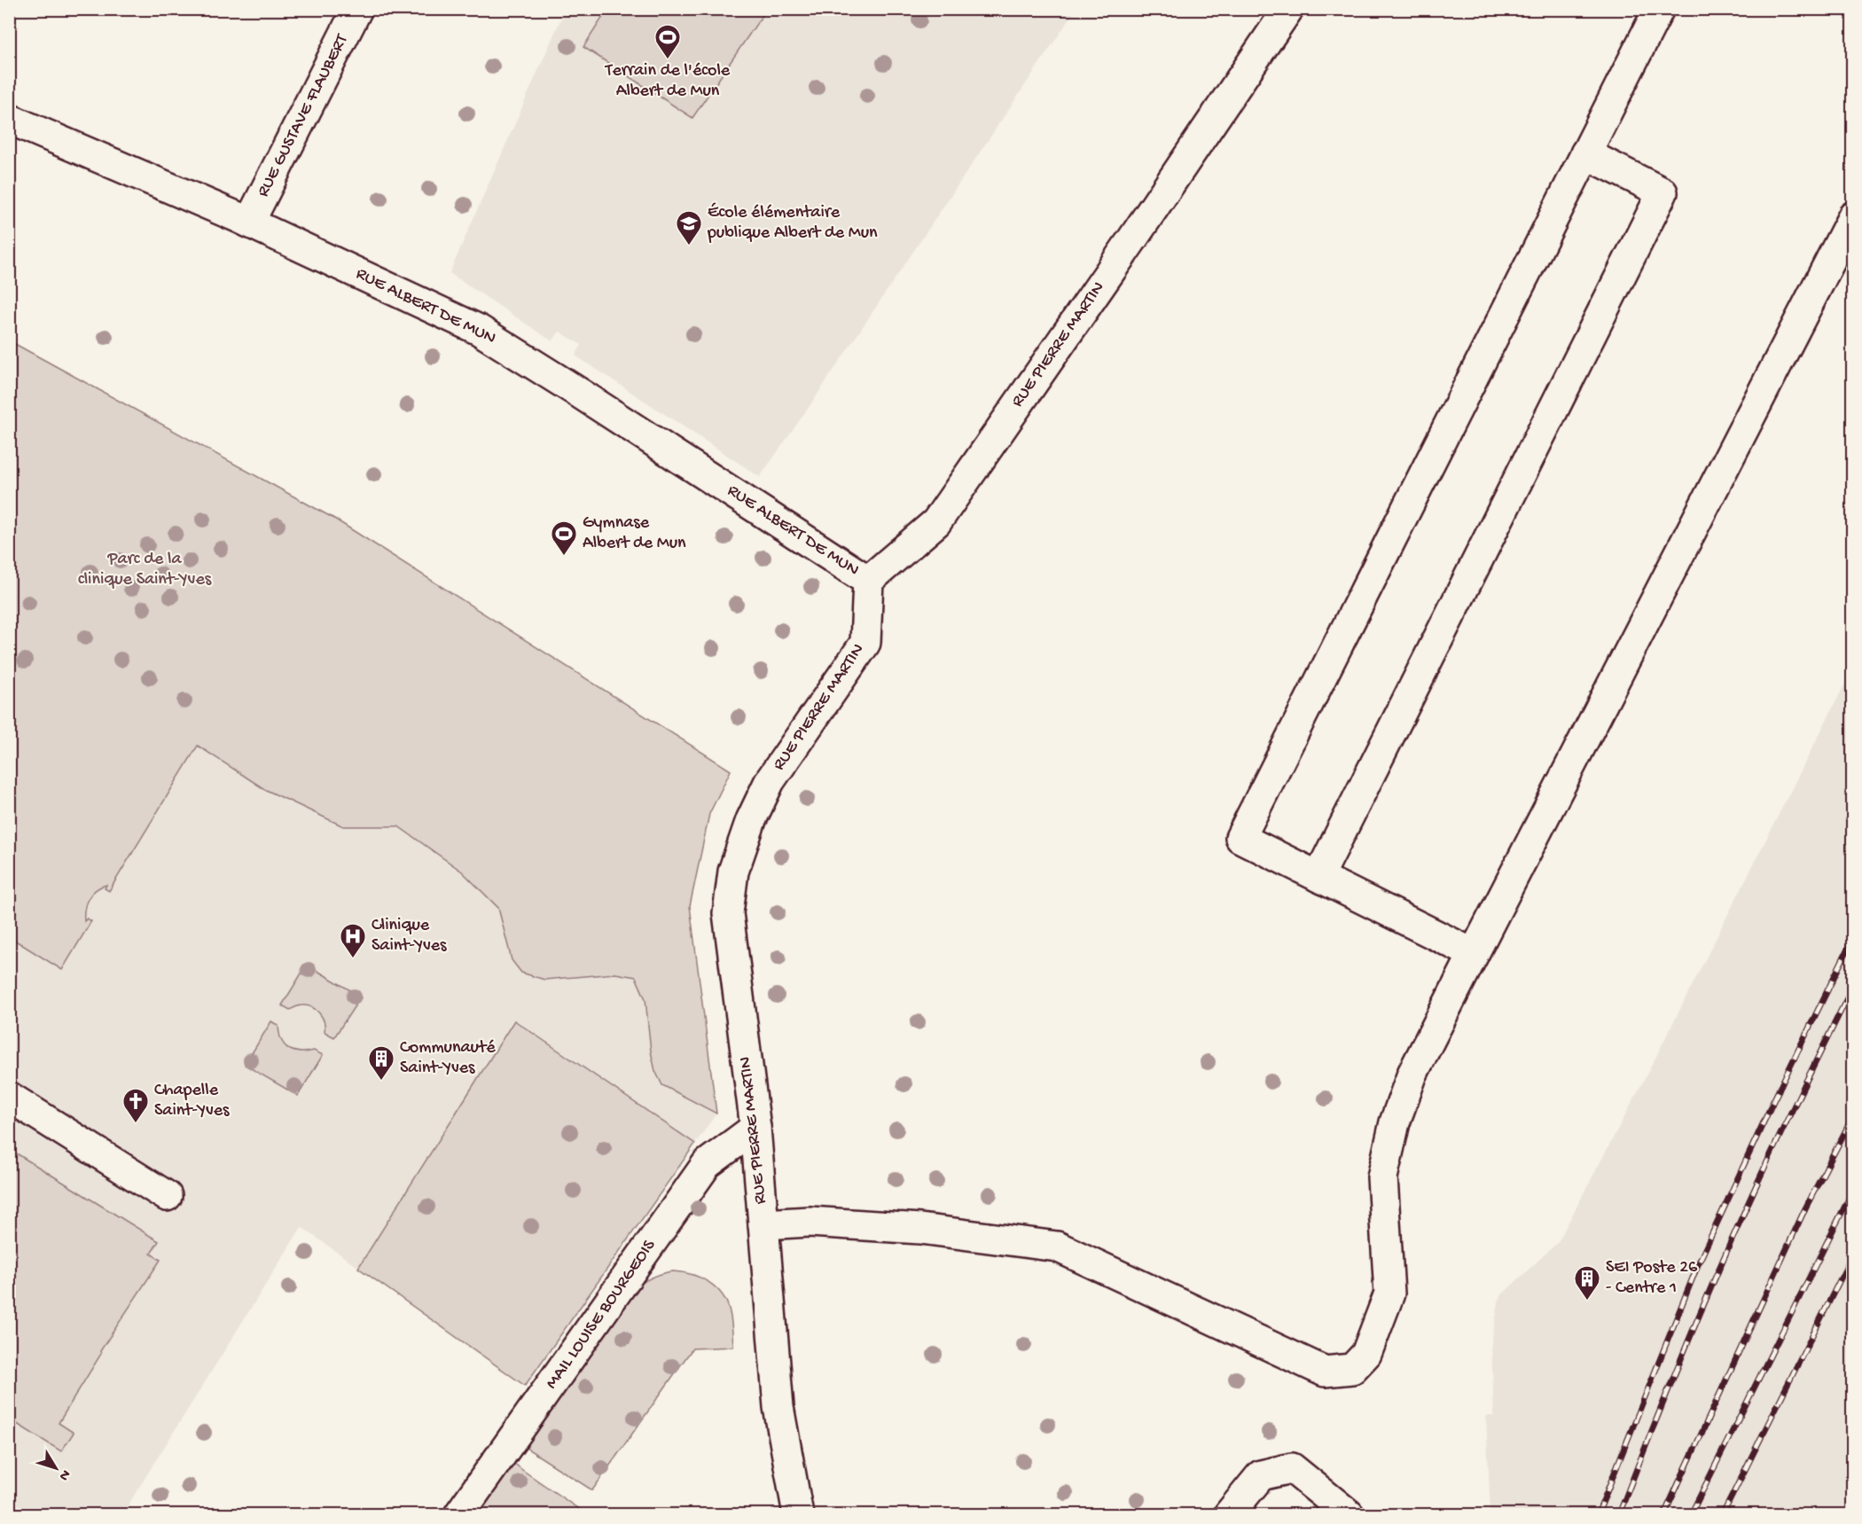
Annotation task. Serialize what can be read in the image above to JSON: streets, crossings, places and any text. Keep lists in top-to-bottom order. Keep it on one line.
{"streets":{"street":["RUE GUSTAVE FLAUBERT","RUE ALBERT DE MUN","RUE PIERRE MARTIN","MAIL LOUISE BOURGEOIS"]},"crossings":[["RUE GUSTAVE FLAUBERT","RUE ALBERT DE MUN"],["RUE ALBERT DE MUN","RUE PIERRE MARTIN"],["RUE PIERRE MARTIN","MAIL LOUISE BOURGEOIS"]],"parks":["Parc de la clinique Saint-Yves"],"places":{"sports":["Terrain de l'école Albert de Mun","Gymnase Albert de Mun"],"school or university":["École élémentaire publique Albert de Mun"],"hospital":["Clinique Saint-Yves"],"building":["Communauté Saint-Yves","SEI Poste 26 - Centre 1"],"church":["Chapelle Saint-Yves"]},"north":"bottom right"}
